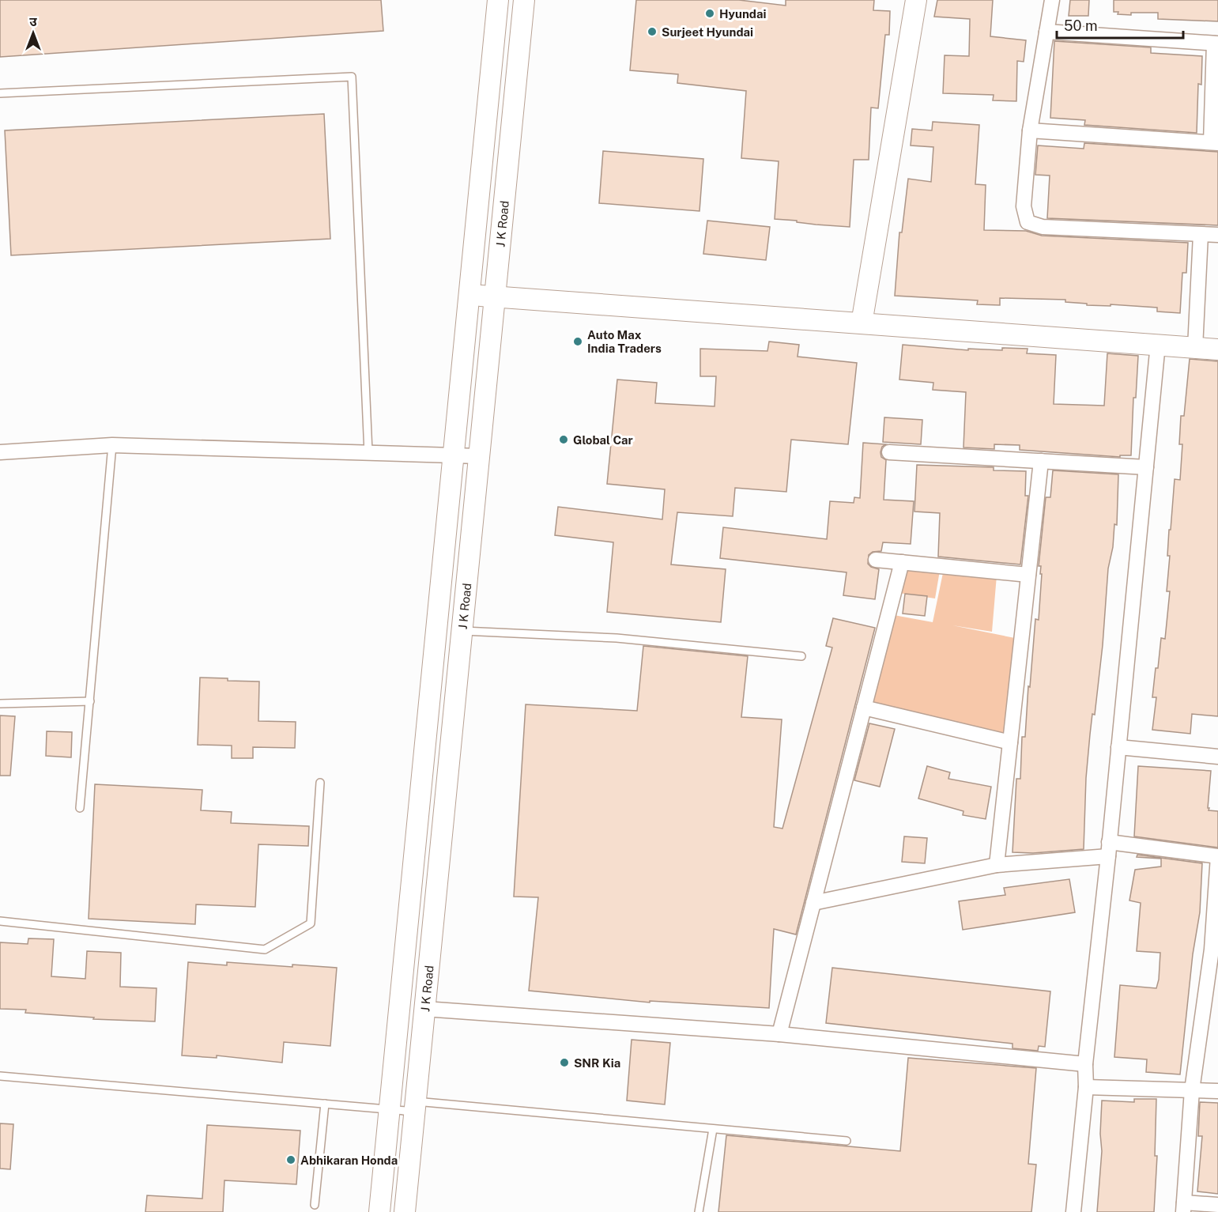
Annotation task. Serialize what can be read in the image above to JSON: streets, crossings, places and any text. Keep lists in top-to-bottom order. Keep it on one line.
{"streets":{"main road":["J K Road"]},"places":["Hyundai","Surjeet Hyundai","Auto Max India Traders","Global Car","SNR Kia","Abhikaran Honda"],"scale_bar":"50 m","north":"top"}
